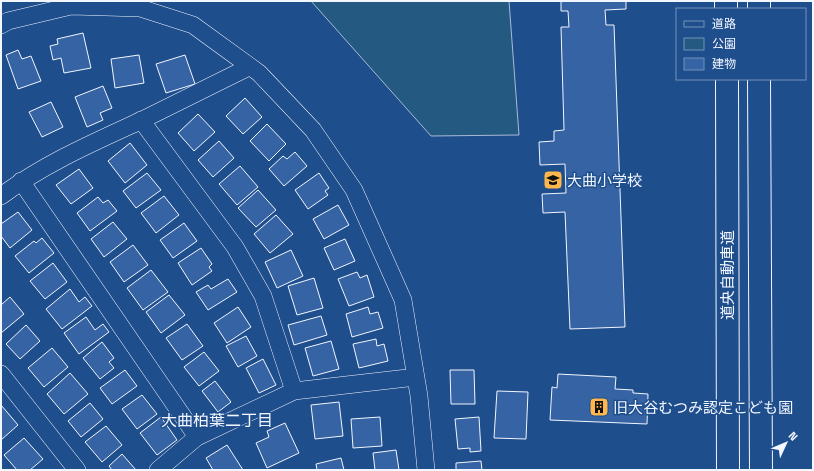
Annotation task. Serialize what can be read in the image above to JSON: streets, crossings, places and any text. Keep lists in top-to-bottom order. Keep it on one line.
{"streets":{"highway":["道央自動車道"]},"districts":["大曲柏葉二丁目"],"places":{"school or university":["大曲小学校"],"building":["旧大谷むつみ認定こども園"]},"legend":["道路","公園","建物"],"north":"top right"}
